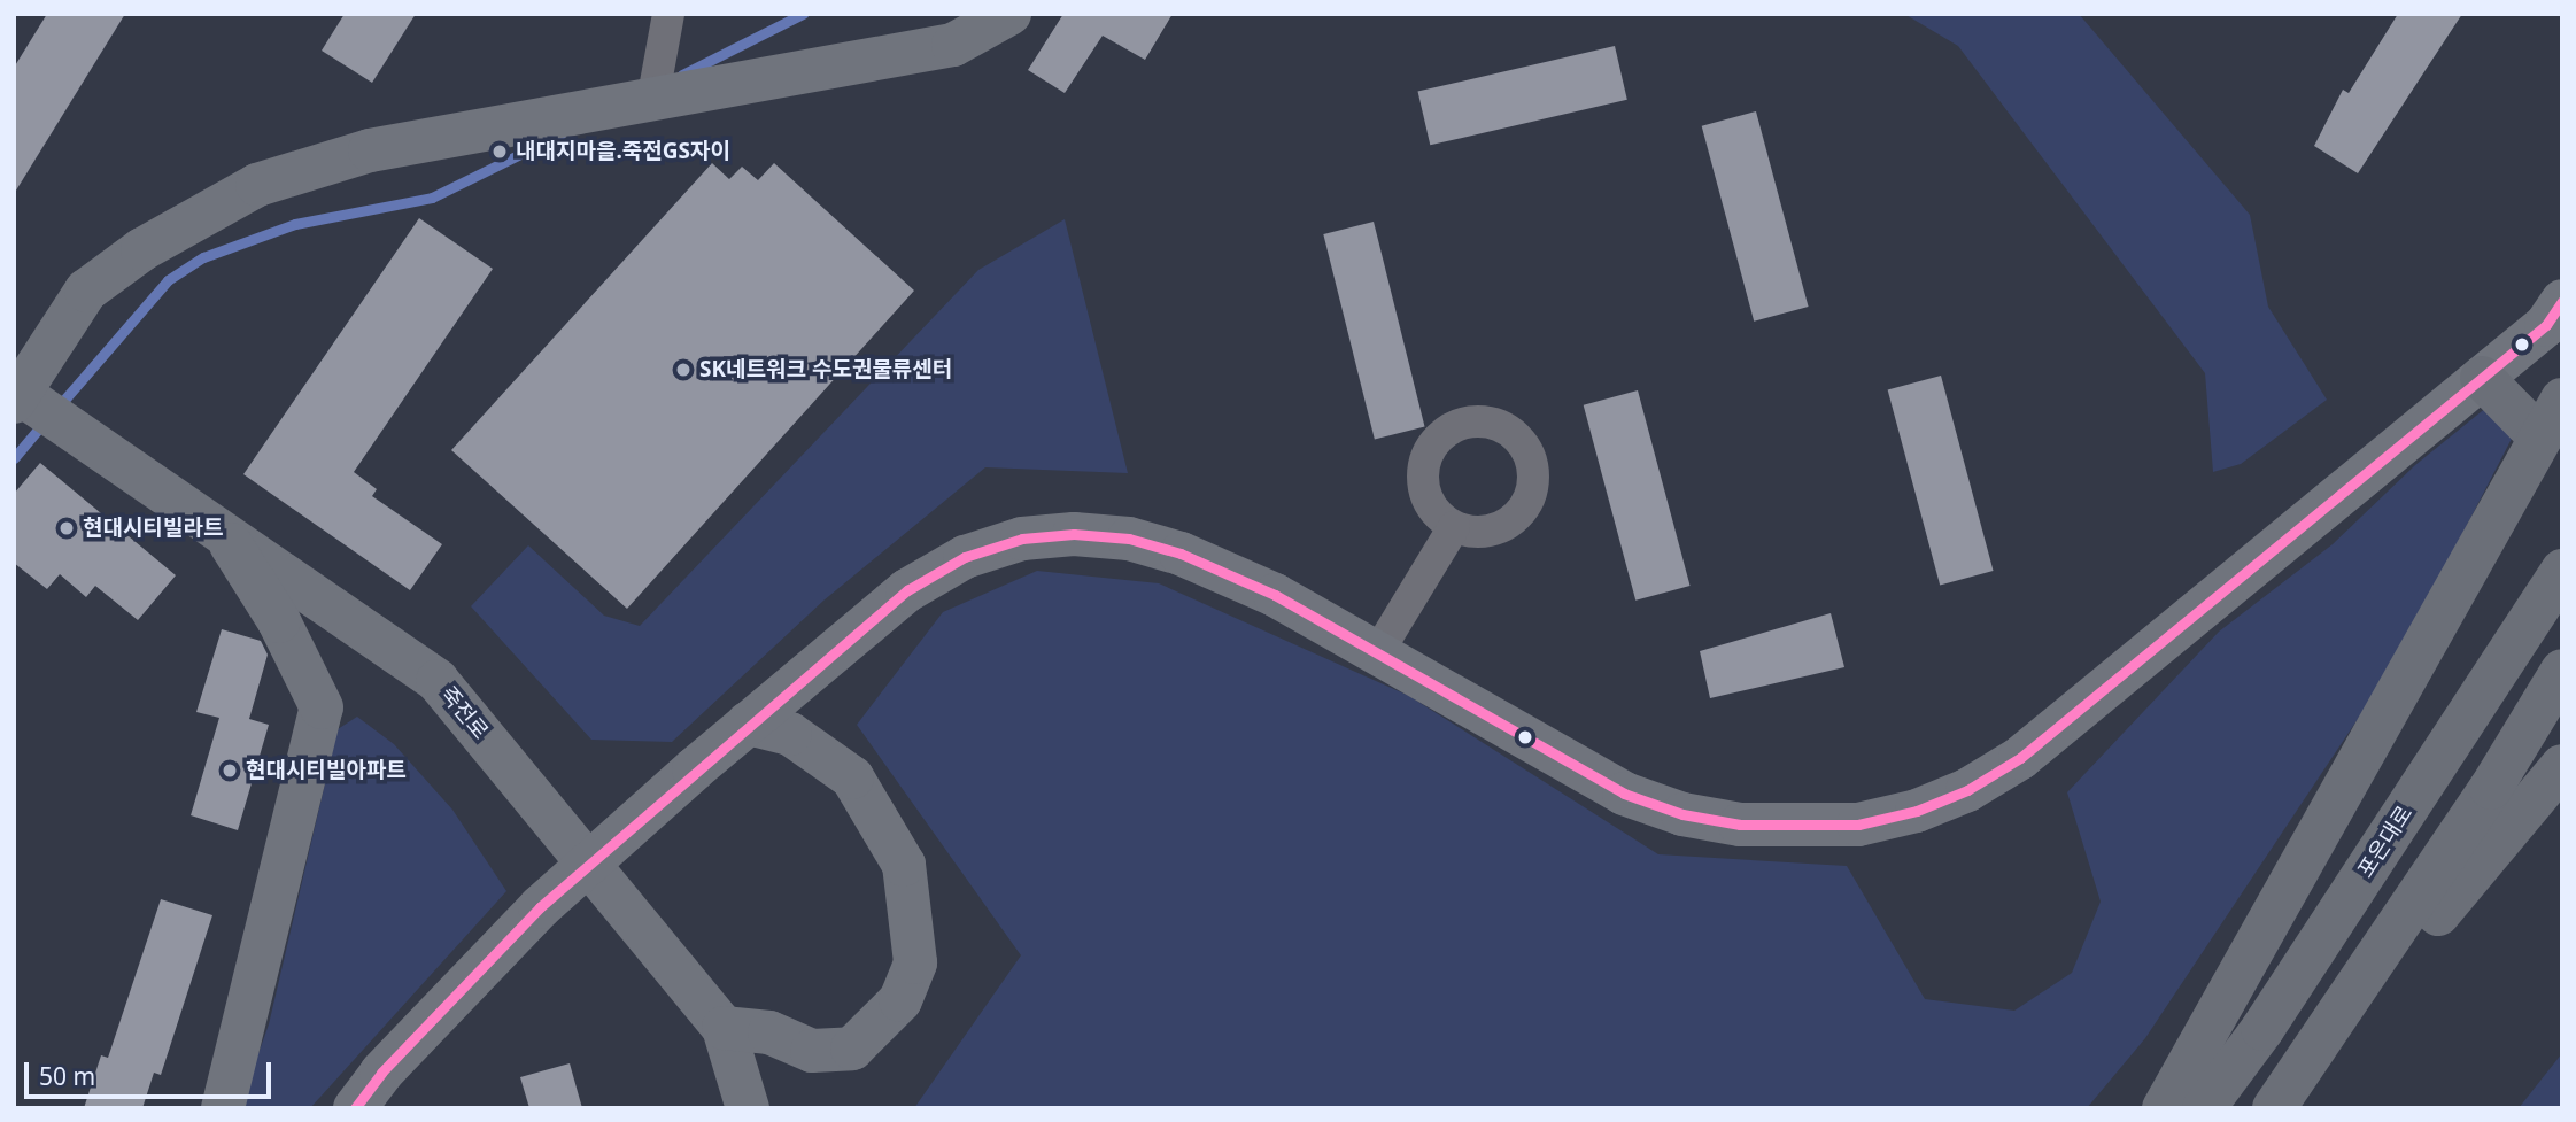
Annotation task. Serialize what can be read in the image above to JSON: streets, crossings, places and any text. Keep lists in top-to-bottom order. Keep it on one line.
{"streets":{"highway":["포은대로"],"street":["죽전로"]},"places":["내대지마을.죽전GS자이","SK네트워크 수도권물류센터","현대시티빌라트","현대시티빌아파트"],"scale_bar":"50 m"}
